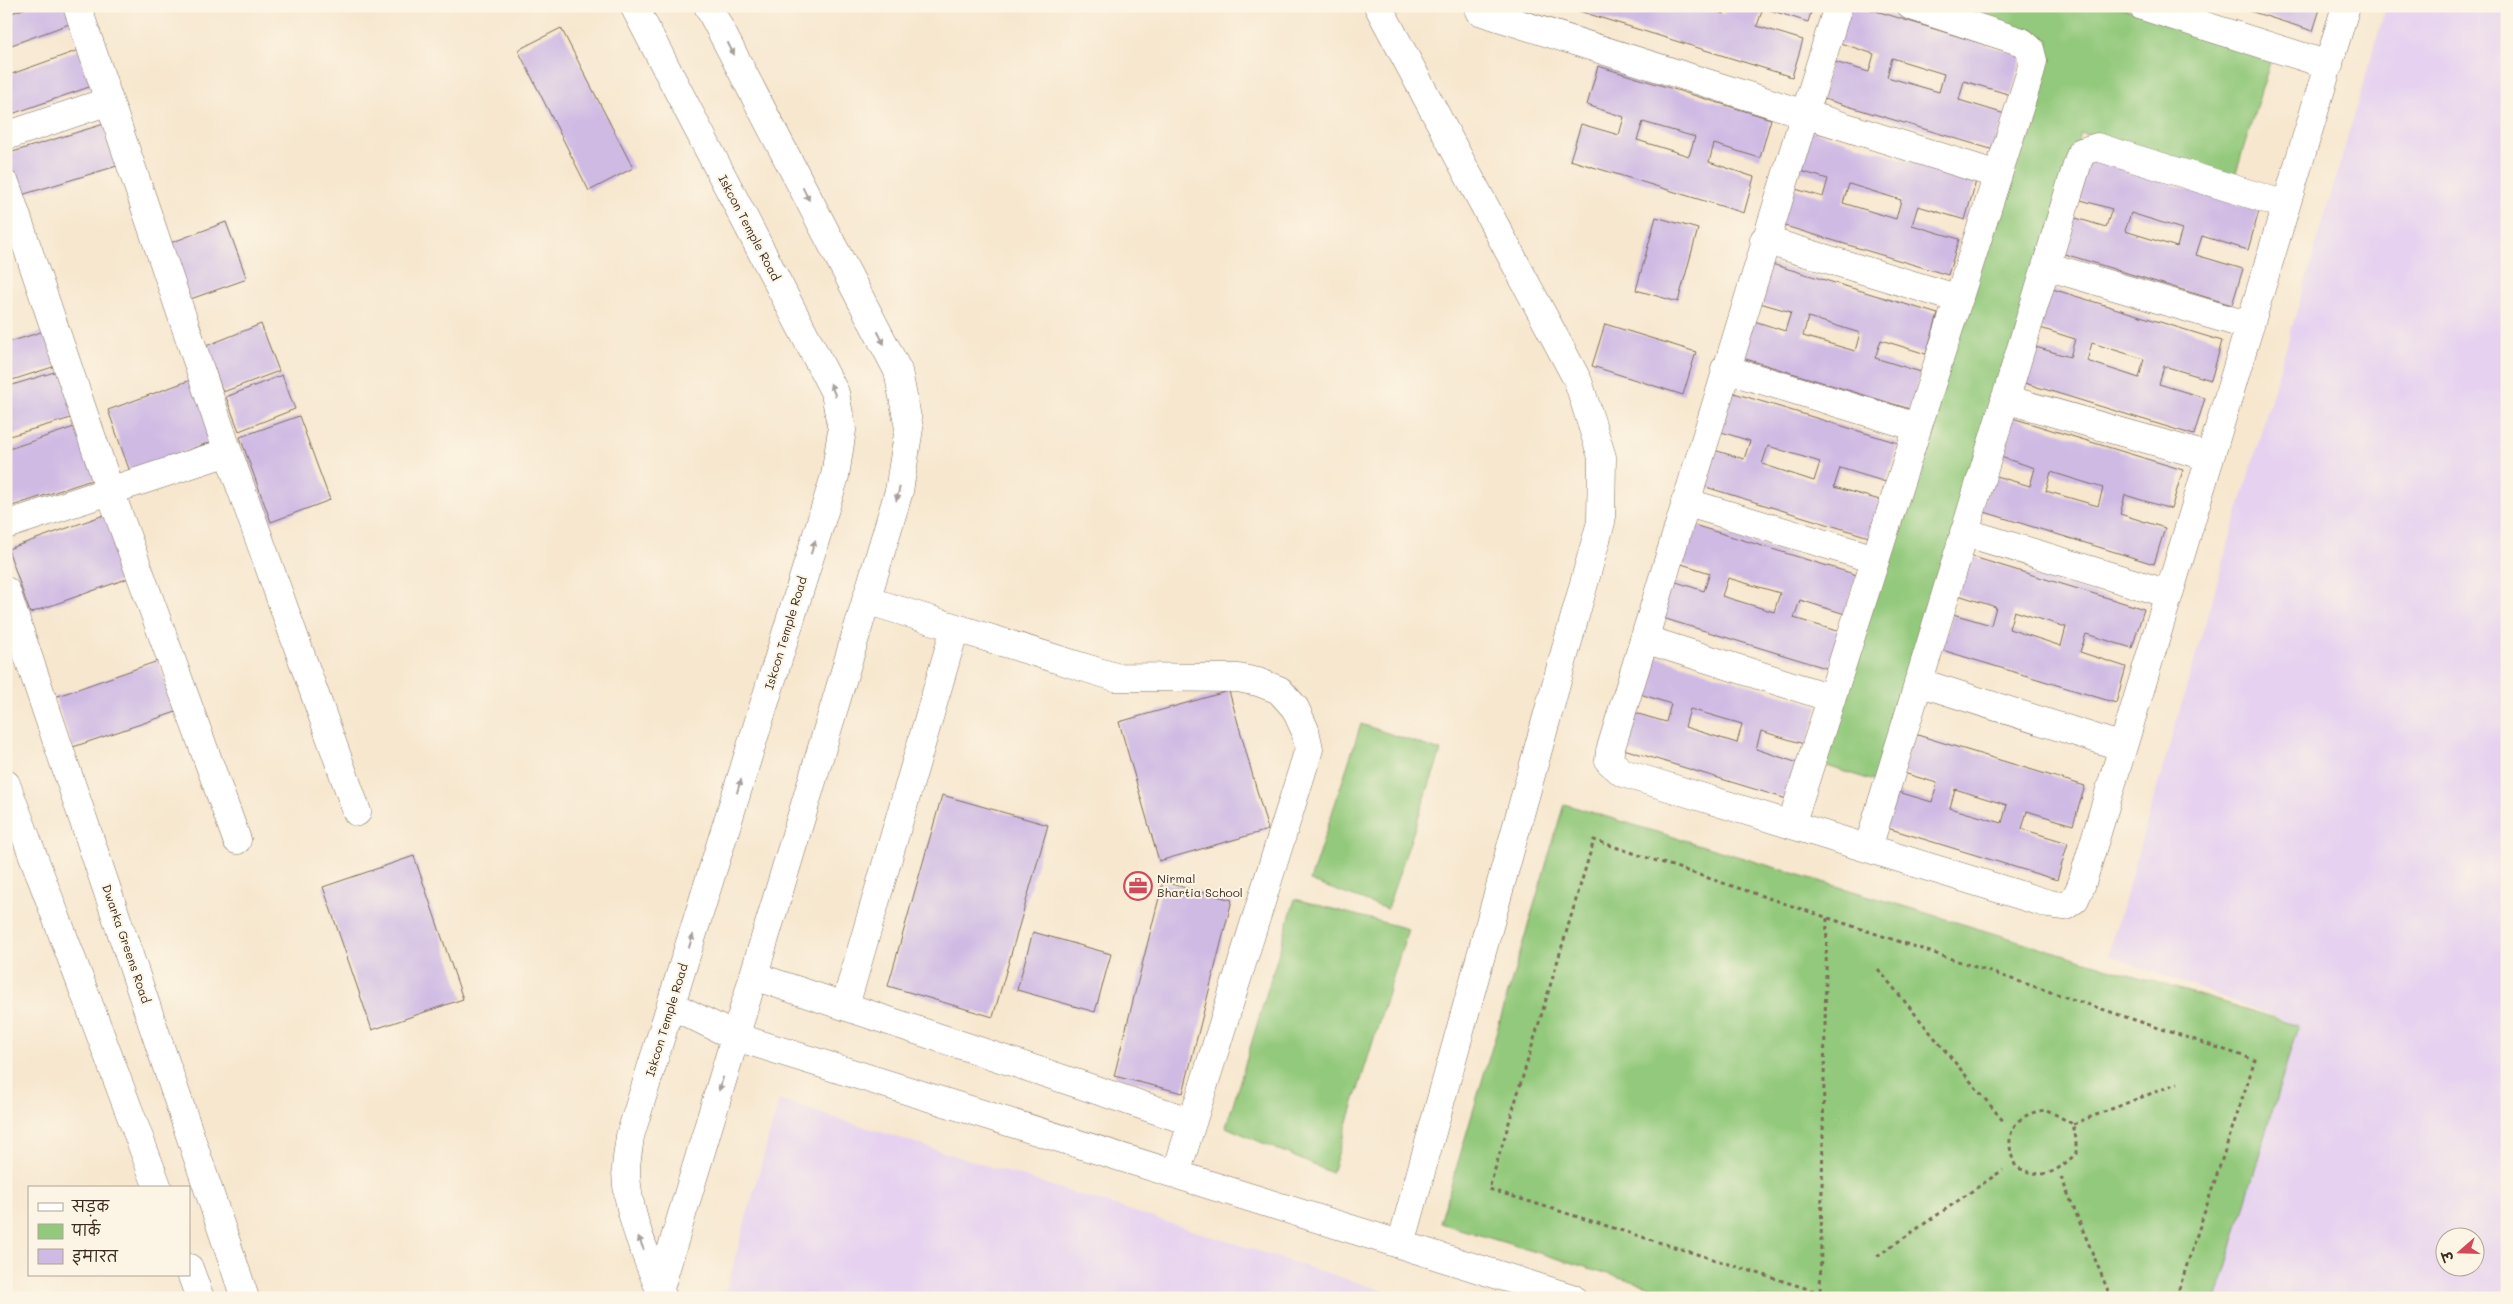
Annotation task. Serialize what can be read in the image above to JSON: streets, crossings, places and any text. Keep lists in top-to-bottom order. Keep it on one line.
{"streets":{"street":["Iskcon Temple Road","Dwarka Greens Road"]},"places":{"office":["Nirmal Bhartia School"]},"legend":["सड़क","पार्क","इमारत"],"north":"left"}
